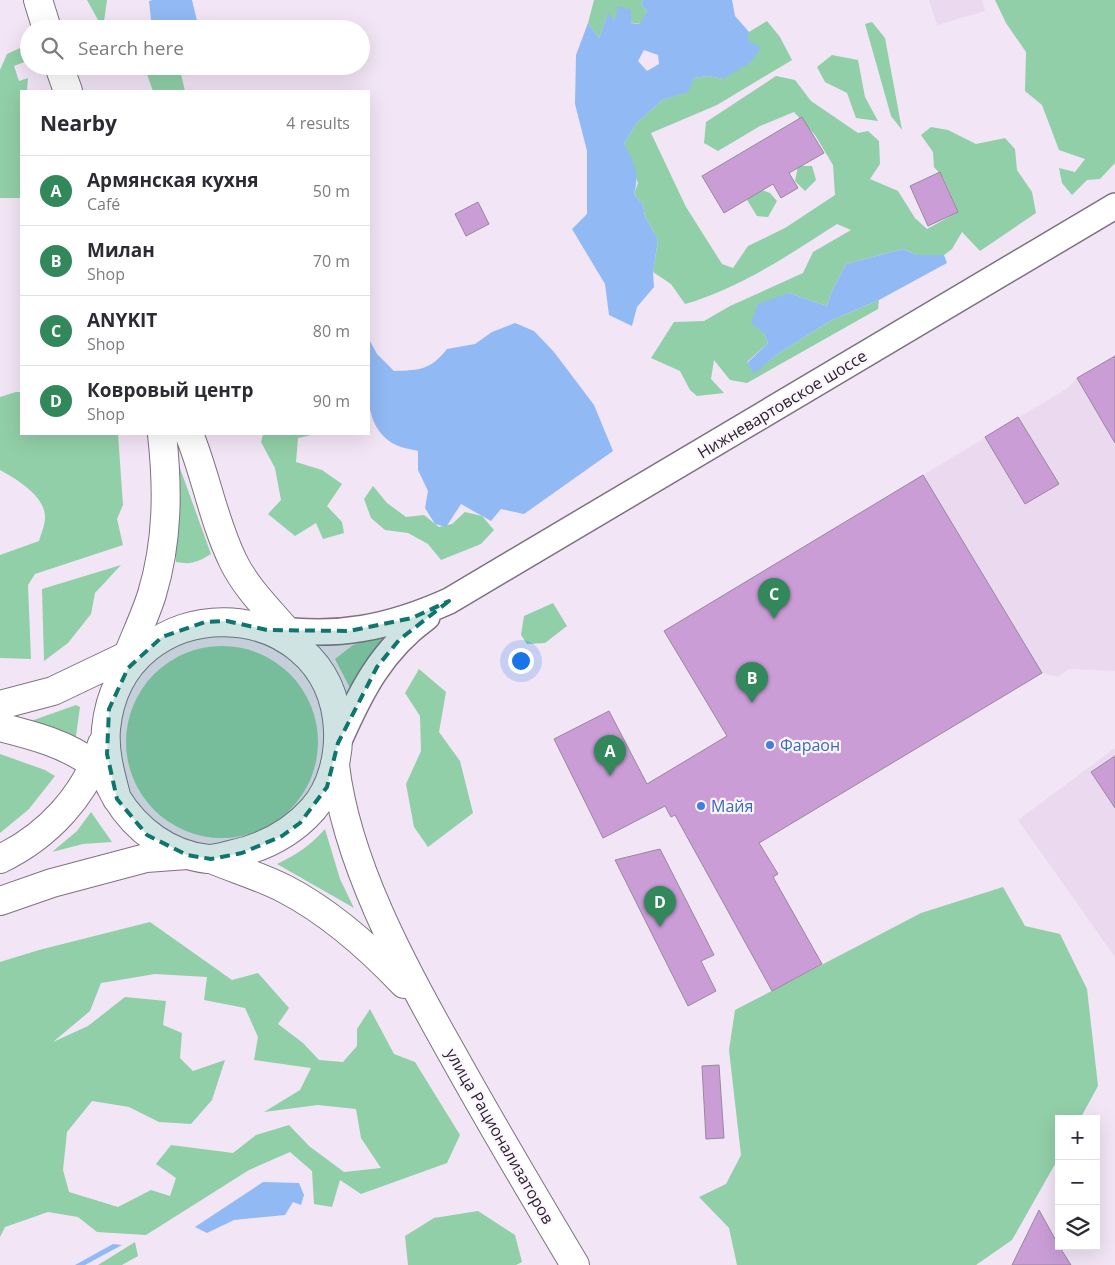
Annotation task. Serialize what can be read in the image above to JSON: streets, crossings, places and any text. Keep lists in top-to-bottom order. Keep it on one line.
{"streets":{"main road":["улица Рационализаторов"],"street":["Нижневартовское шоссе"]},"places":["Фараон","Майя"],"page":{"search":"Search here","heading":["Nearby","4 results"],"list":[{"mark":"A","name":"Армянская кухня","note":"Café","value":"50 m"},{"mark":"B","name":"Милан","note":"Shop","value":"70 m"},{"mark":"C","name":"ANYKIT","note":"Shop","value":"80 m"},{"mark":"D","name":"Ковровый центр","note":"Shop","value":"90 m"}],"pins":["C","B","A","D"],"map_buttons":["+","−"]}}
